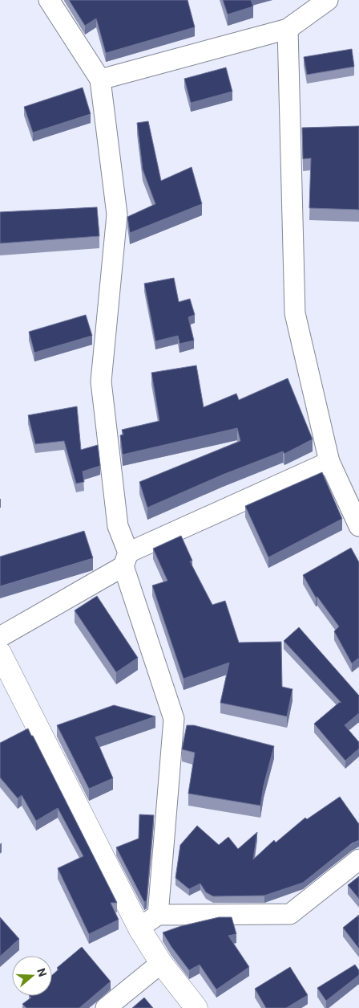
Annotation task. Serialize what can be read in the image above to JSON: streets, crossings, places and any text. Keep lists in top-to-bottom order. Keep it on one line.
{"north":"right"}
